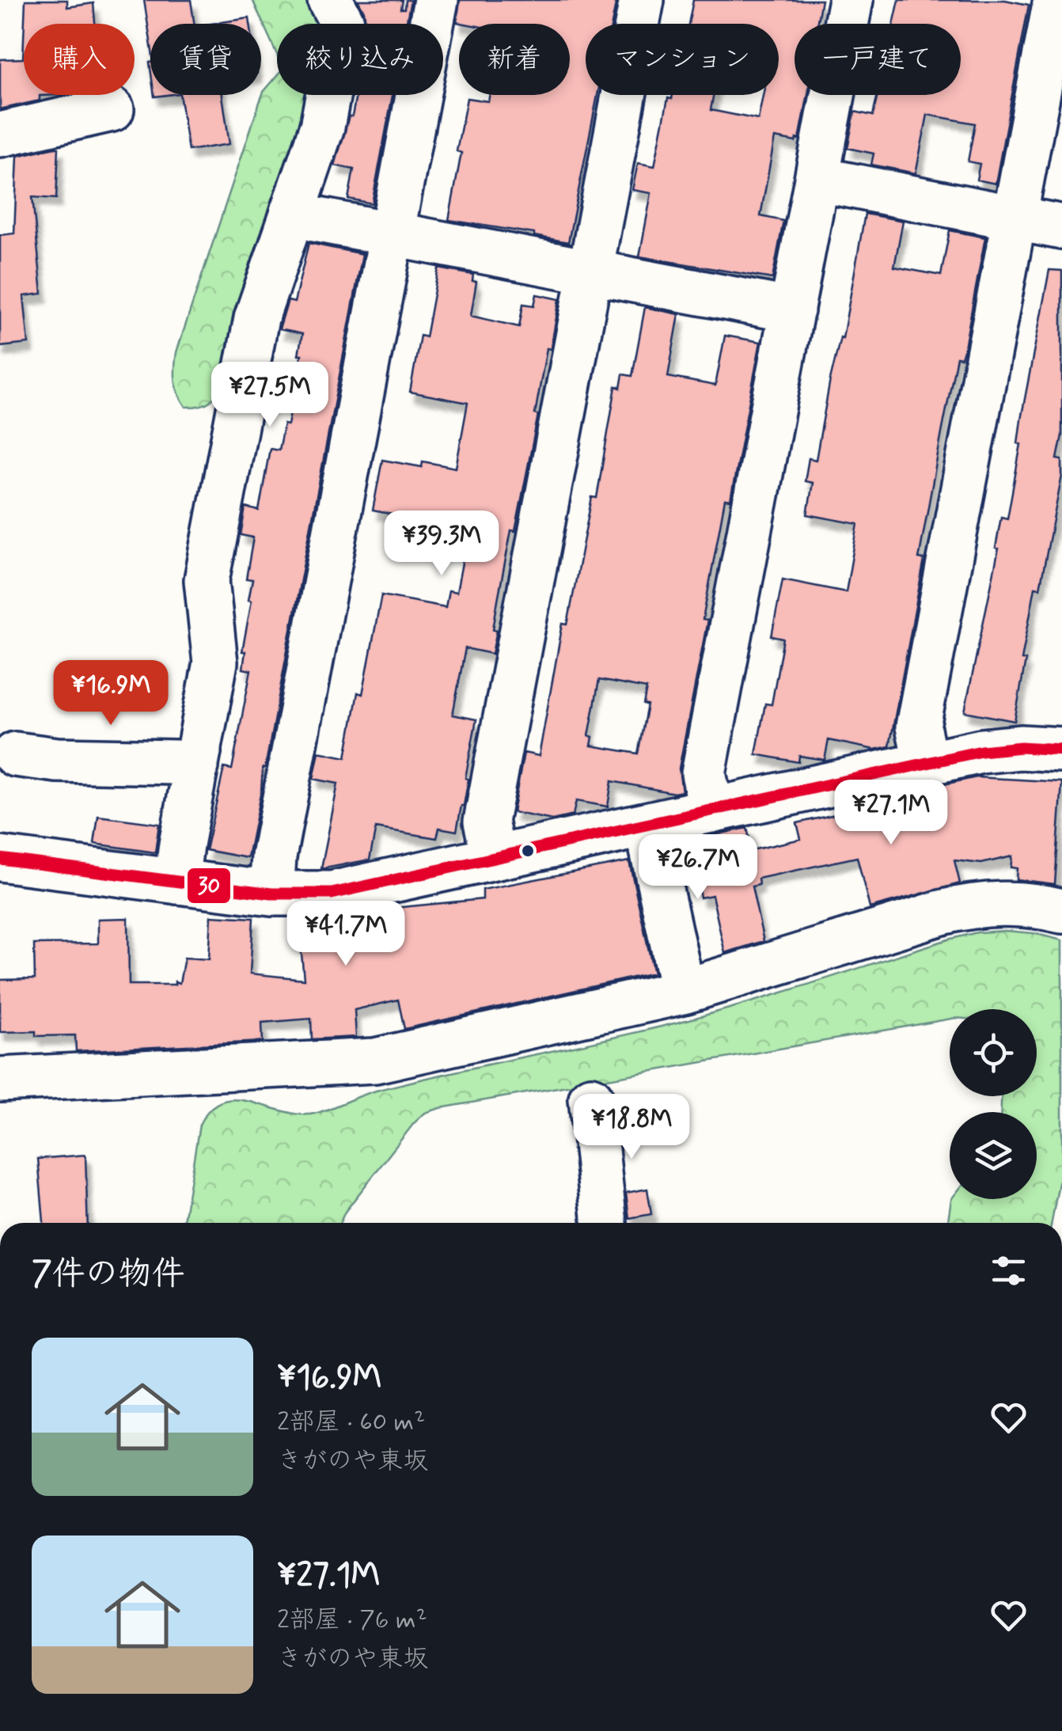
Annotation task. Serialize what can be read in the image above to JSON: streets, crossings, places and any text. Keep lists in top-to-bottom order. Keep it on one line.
{"lines":["transit line 30"],"page":{"chip":["購入","賃貸","絞り込み","新着","マンション","一戸建て"],"price":["¥27.5M","¥39.3M","¥16.9M","¥27.1M","¥26.7M","¥41.7M","¥18.8M"],"heading":"7件の物件","list":[{"name":"¥16.9M","note":"2部屋 · 60 m² · きがのや東坂"},{"name":"¥27.1M","note":"2部屋 · 76 m² · きがのや東坂"}]}}
